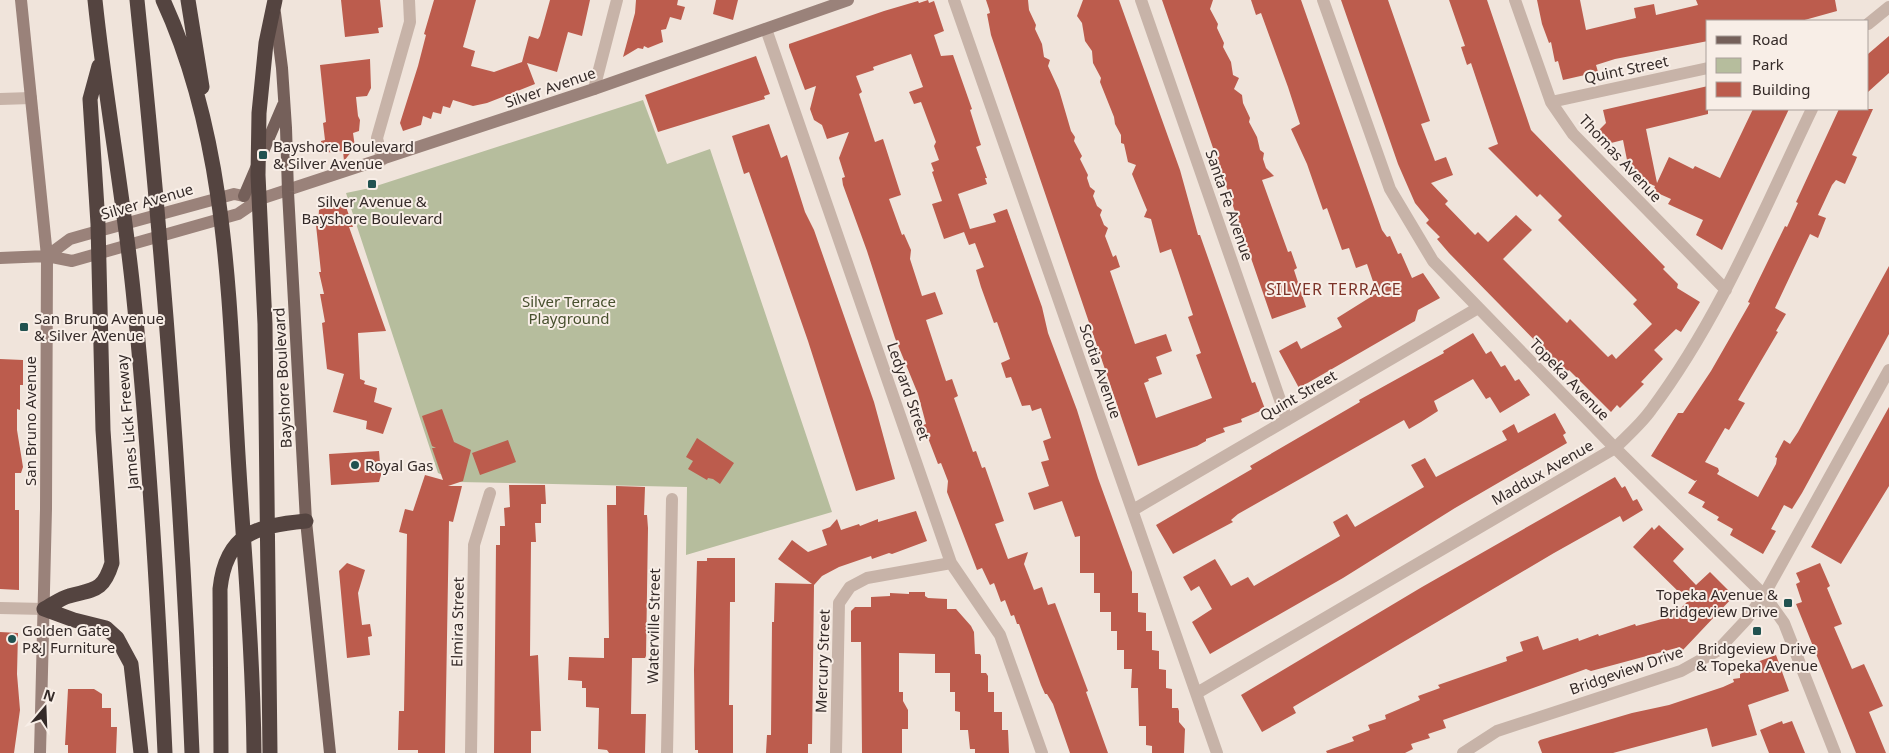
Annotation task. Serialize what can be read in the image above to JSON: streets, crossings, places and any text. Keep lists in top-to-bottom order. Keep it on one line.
{"streets":{"highway":["James Lick Freeway"],"main road":["Silver Avenue","Bayshore Boulevard","San Bruno Avenue"],"street":["Quint Street","Thomas Avenue","Santa Fe Avenue","Scotia Avenue","Topeka Avenue","Ledyard Street","Maddux Avenue","Elmira Street","Waterville Street","Mercury Street","Bridgeview Drive"]},"crossings":[["Quint Street","Thomas Avenue"],["Quint Street","Santa Fe Avenue"],["Quint Street","Scotia Avenue"],["Quint Street","Topeka Avenue"],["Silver Avenue","Bayshore Boulevard"],["Silver Avenue","Ledyard Street"],["Silver Avenue","San Bruno Avenue"],["Thomas Avenue","Maddux Avenue"],["Scotia Avenue","Maddux Avenue"],["Topeka Avenue","Maddux Avenue"],["Topeka Avenue","Bridgeview Drive"],["Ledyard Street","Mercury Street"]],"districts":["SILVER TERRACE"],"parks":["Silver Terrace Playground"],"places":{"transit":["Bayshore Boulevard & Silver Avenue","Silver Avenue & Bayshore Boulevard","San Bruno Avenue & Silver Avenue","Topeka Avenue & Bridgeview Drive","Bridgeview Drive & Topeka Avenue"],"other":["Royal Gas","Golden Gate P&J Furniture"]},"legend":["Road","Park","Building"],"north":"top"}
